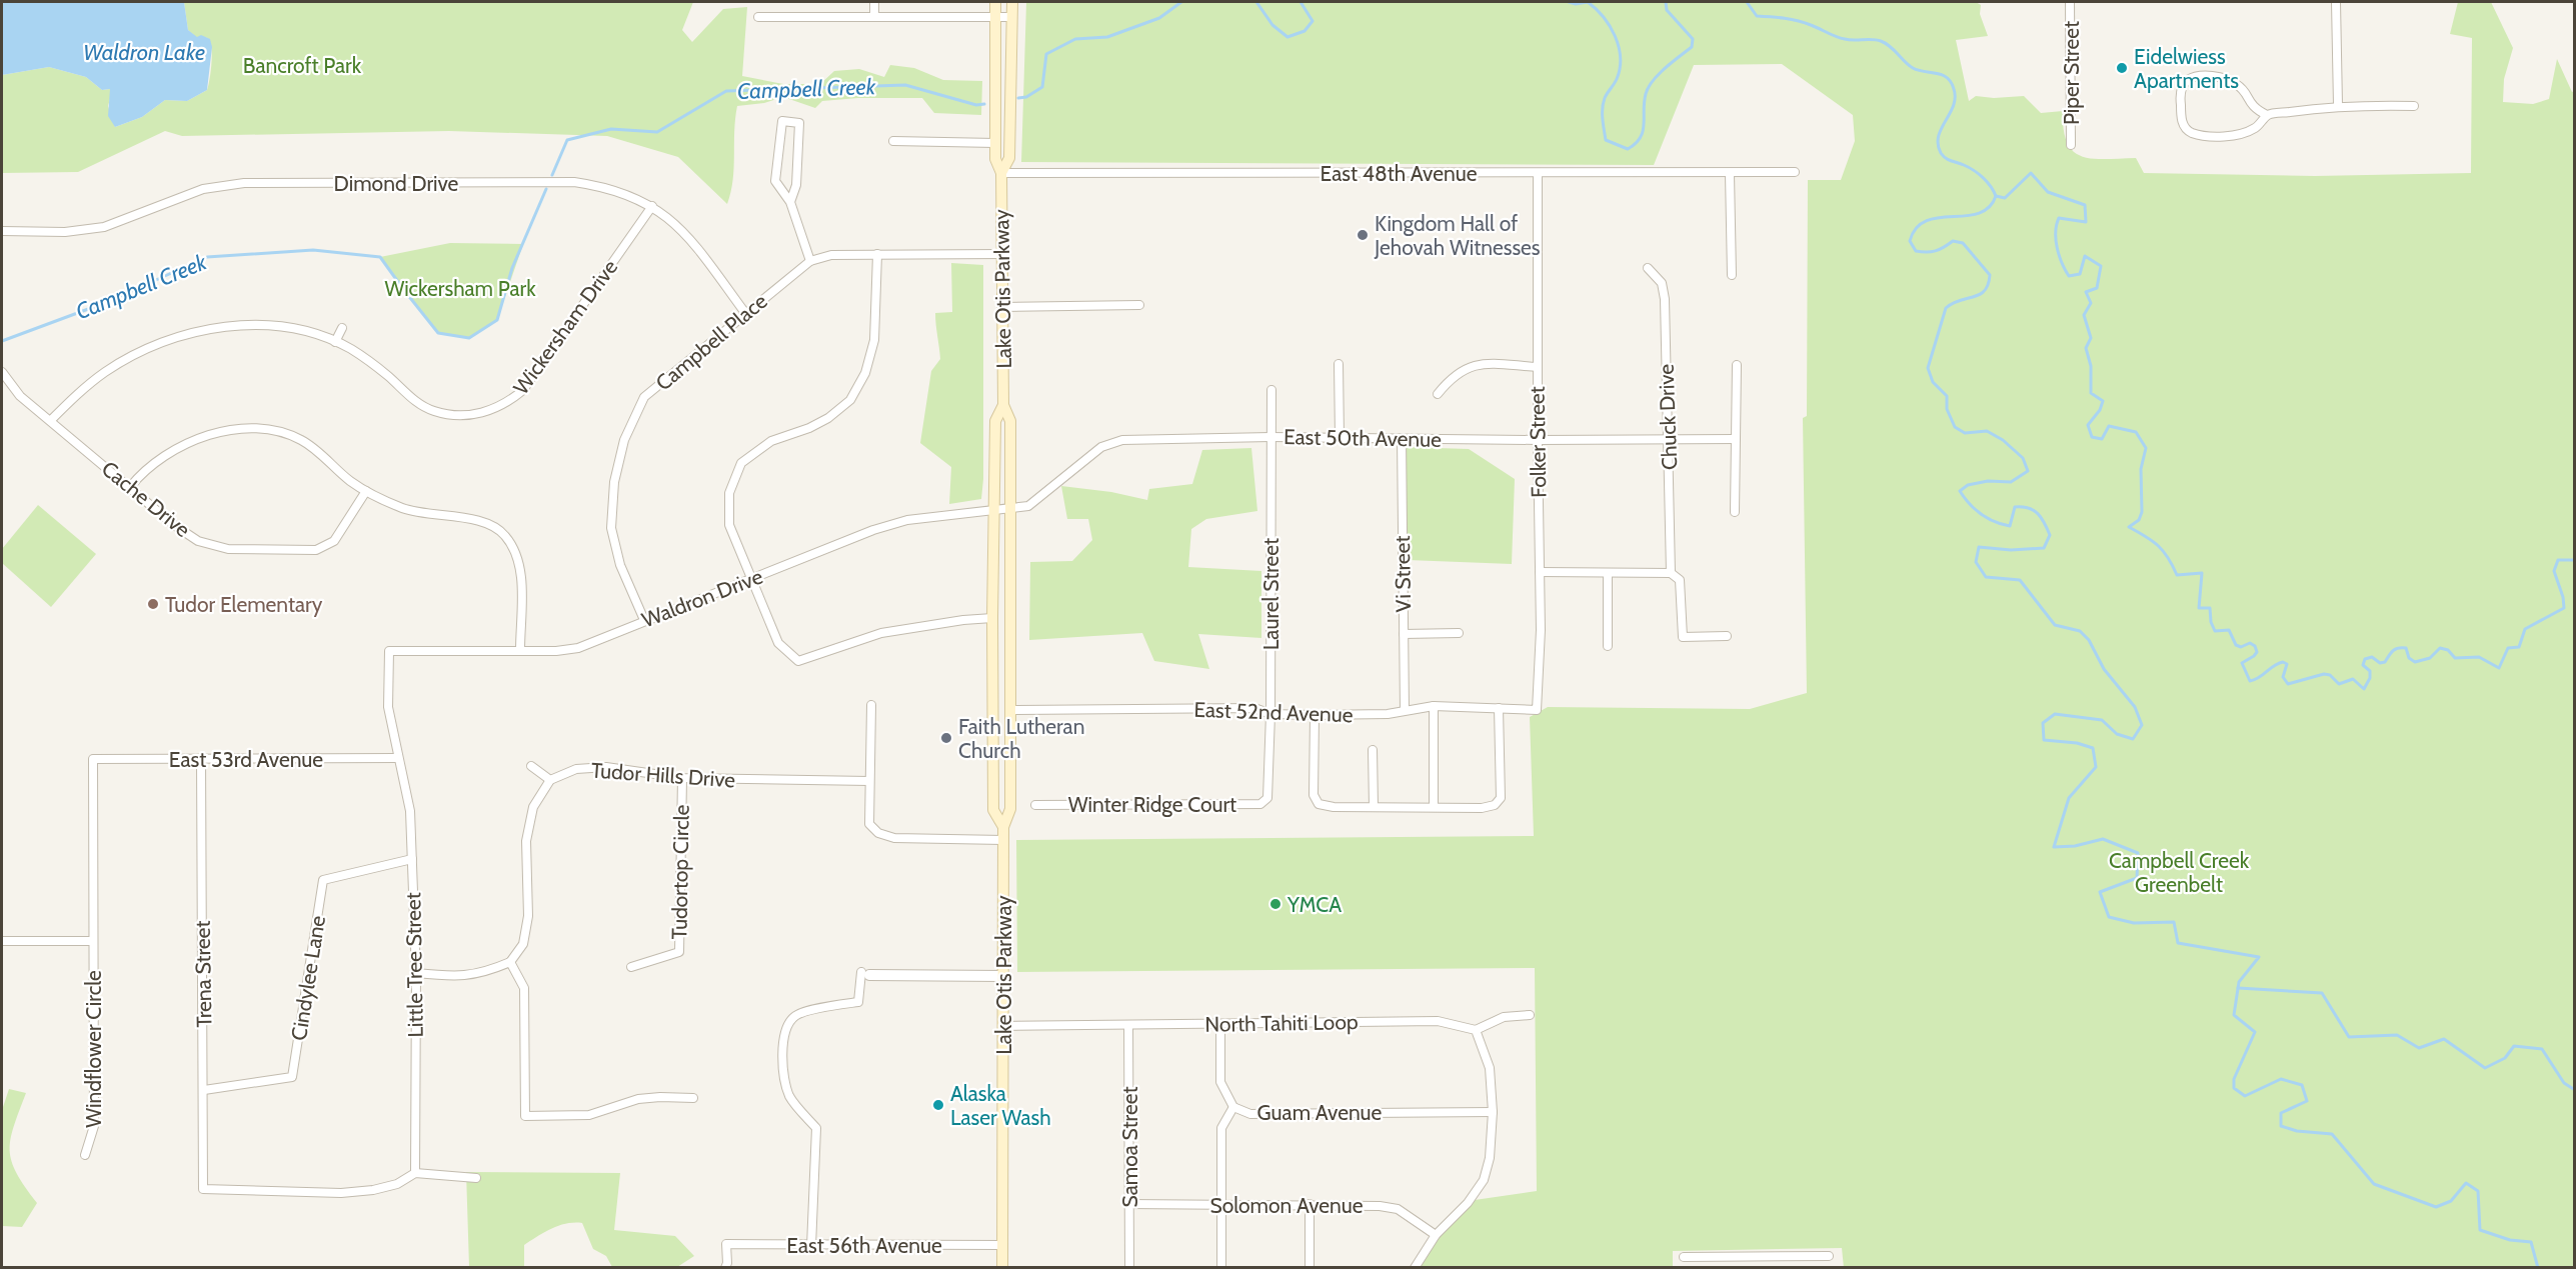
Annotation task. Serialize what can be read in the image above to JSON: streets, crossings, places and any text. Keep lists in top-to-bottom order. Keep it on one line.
{"streets":{"main road":["Lake Otis Parkway"],"street":["Piper Street","East 48th Avenue","Dimond Drive","Wickersham Drive","Campbell Place","Chuck Drive","East 50th Avenue","Folker Street","Cache Drive","Vi Street","Laurel Street","Waldron Drive","East 52nd Avenue","East 53rd Avenue","Tudor Hills Drive","Winter Ridge Court","Tudortop Circle","Little Tree Street","Trena Street","Cindylee Lane","North Tahiti Loop","Windflower Circle","Guam Avenue","Samoa Street","Solomon Avenue","East 56th Avenue"]},"crossings":[["East 48th Avenue","Lake Otis Parkway"],["East 48th Avenue","Folker Street"],["Dimond Drive","Wickersham Drive"],["Dimond Drive","Campbell Place"],["Lake Otis Parkway","Campbell Place"],["Lake Otis Parkway","East 50th Avenue"],["Lake Otis Parkway","Waldron Drive"],["Lake Otis Parkway","East 52nd Avenue"],["Lake Otis Parkway","North Tahiti Loop"],["Lake Otis Parkway","East 56th Avenue"],["Wickersham Drive","Cache Drive"],["Campbell Place","Waldron Drive"],["Chuck Drive","East 50th Avenue"],["East 50th Avenue","Folker Street"],["East 50th Avenue","Vi Street"],["East 50th Avenue","Laurel Street"],["East 50th Avenue","Waldron Drive"],["Folker Street","East 52nd Avenue"],["Vi Street","East 52nd Avenue"],["Laurel Street","East 52nd Avenue"],["Laurel Street","Winter Ridge Court"],["Waldron Drive","Little Tree Street"],["East 53rd Avenue","Little Tree Street"],["East 53rd Avenue","Trena Street"],["East 53rd Avenue","Windflower Circle"],["Tudor Hills Drive","Tudortop Circle"],["Little Tree Street","Trena Street"],["Little Tree Street","Cindylee Lane"],["Trena Street","Cindylee Lane"],["North Tahiti Loop","Guam Avenue"],["North Tahiti Loop","Samoa Street"],["Samoa Street","Solomon Avenue"]],"water":["Waldron Lake","Campbell Creek"],"parks":["Bancroft Park","Wickersham Park","Campbell Creek Greenbelt"],"places":["Eidelwiess Apartments","Kingdom Hall of Jehovah Witnesses","Tudor Elementary","Faith Lutheran Church","YMCA","Alaska Laser Wash"]}
